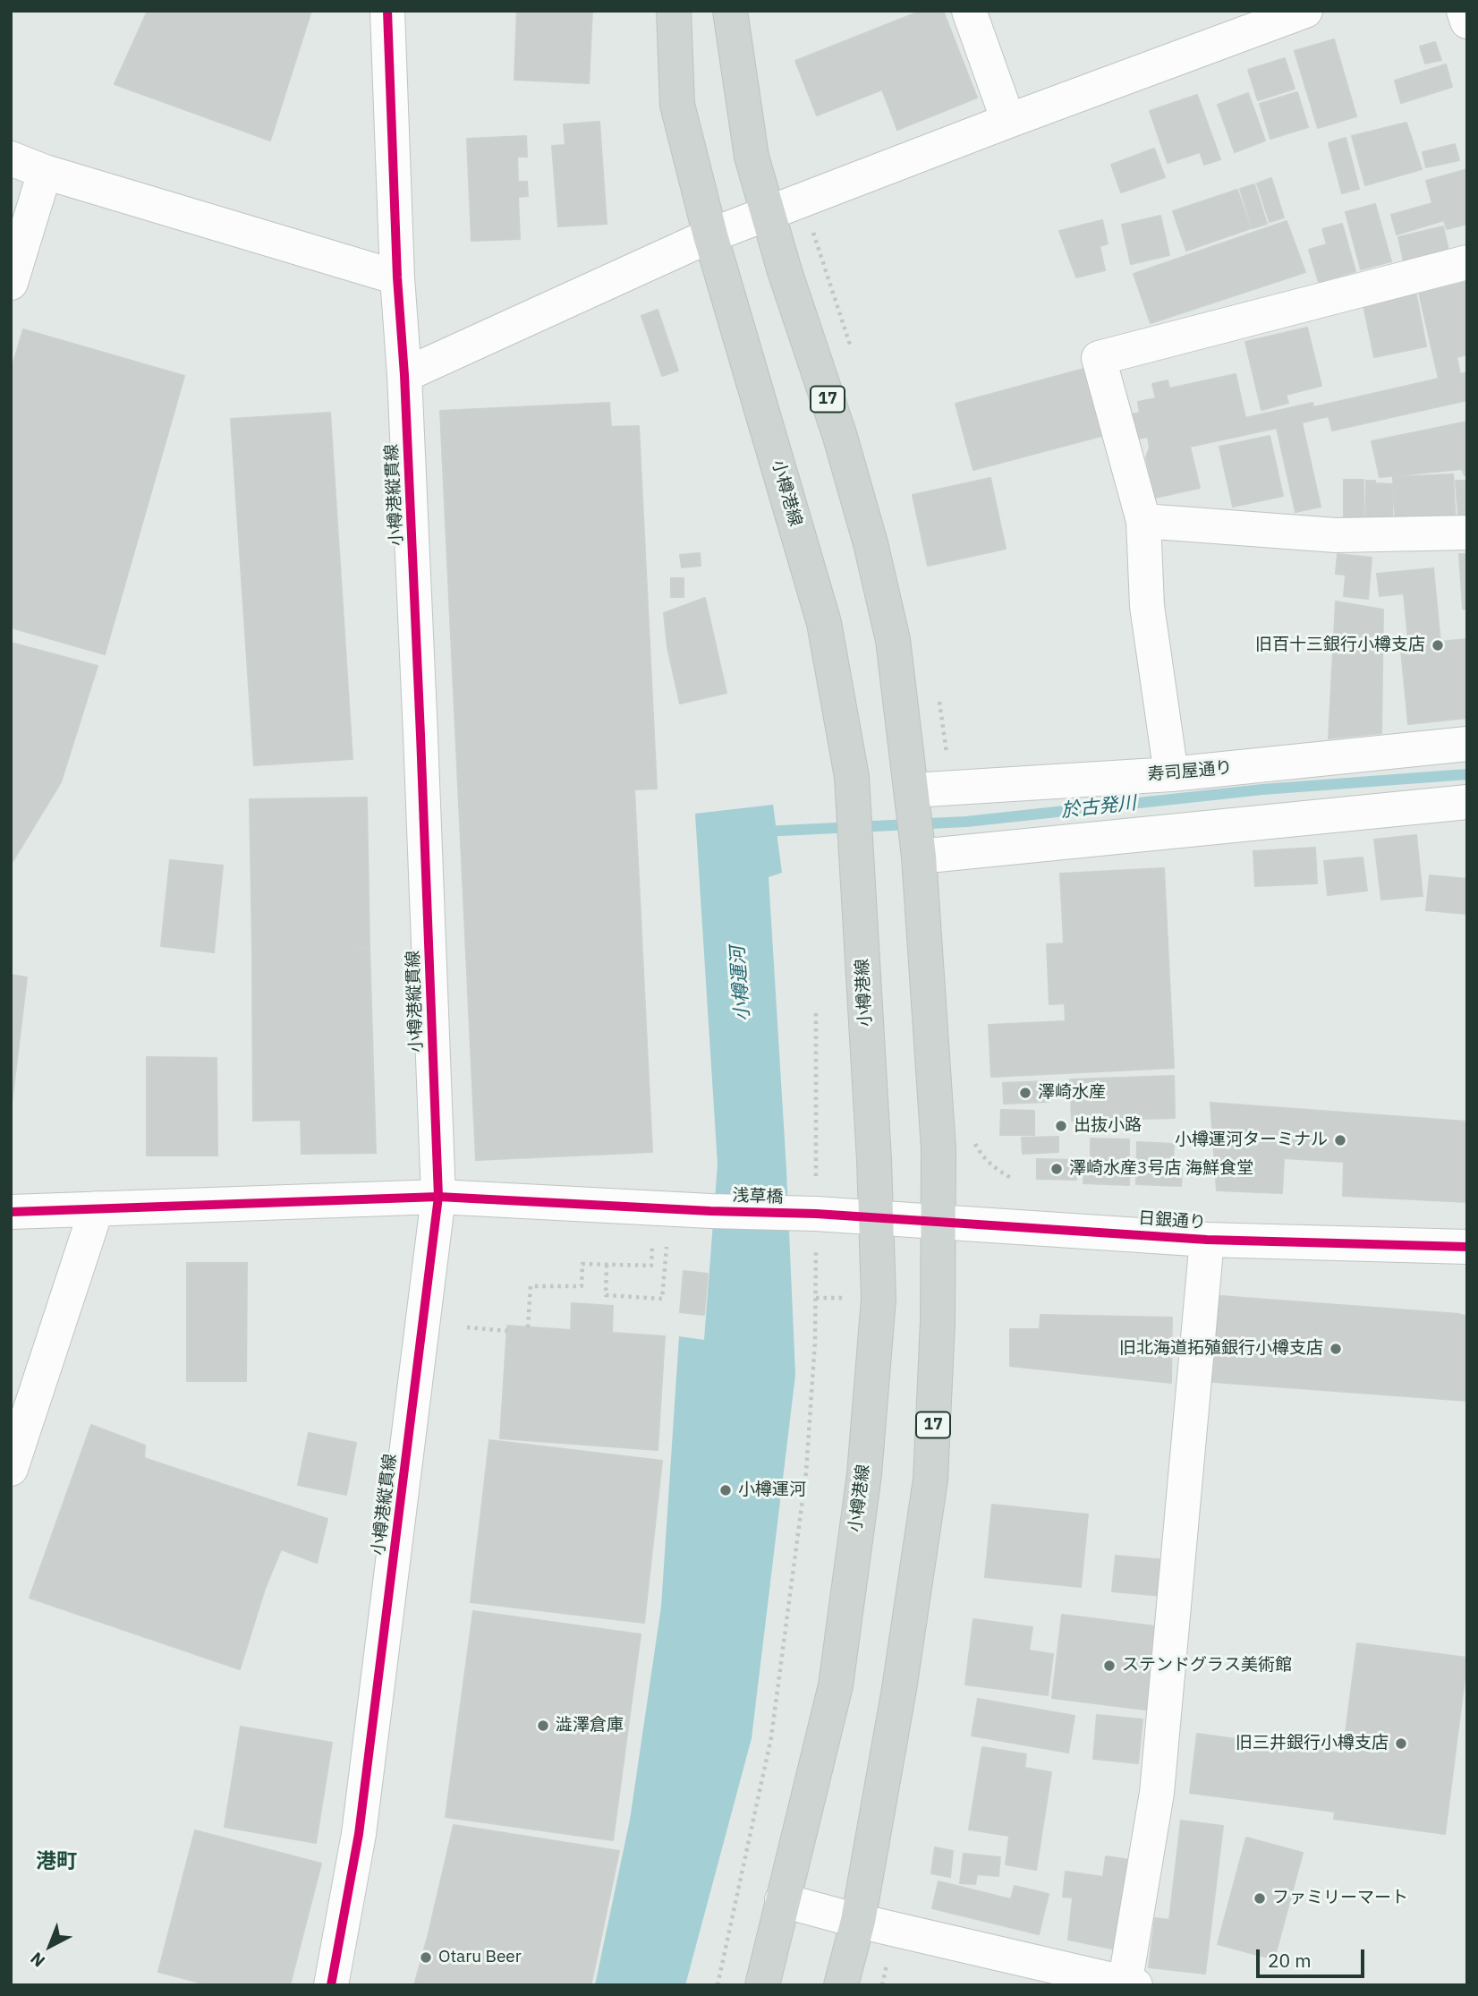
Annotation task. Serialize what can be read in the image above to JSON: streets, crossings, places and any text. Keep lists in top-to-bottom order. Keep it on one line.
{"streets":{"main road":["17","小樽港線"],"street":["小樽港縦貫線","寿司屋通り","浅草橋","日銀通り"]},"crossings":[["17","寿司屋通り"],["17","日銀通り"],["小樽港線","浅草橋"],["小樽港線","日銀通り"],["小樽港縦貫線","浅草橋"],["浅草橋","日銀通り"]],"districts":["港町"],"water":["於古発川","小樽運河"],"places":["旧百十三銀行小樽支店","澤崎水産","出抜小路","小樽運河ターミナル","澤崎水産3号店 海鮮食堂","旧北海道拓殖銀行小樽支店","小樽運河","ステンドグラス美術館","澁澤倉庫","旧三井銀行小樽支店","ファミリーマート","Otaru Beer"],"scale_bar":"20 m","north":"bottom left"}
